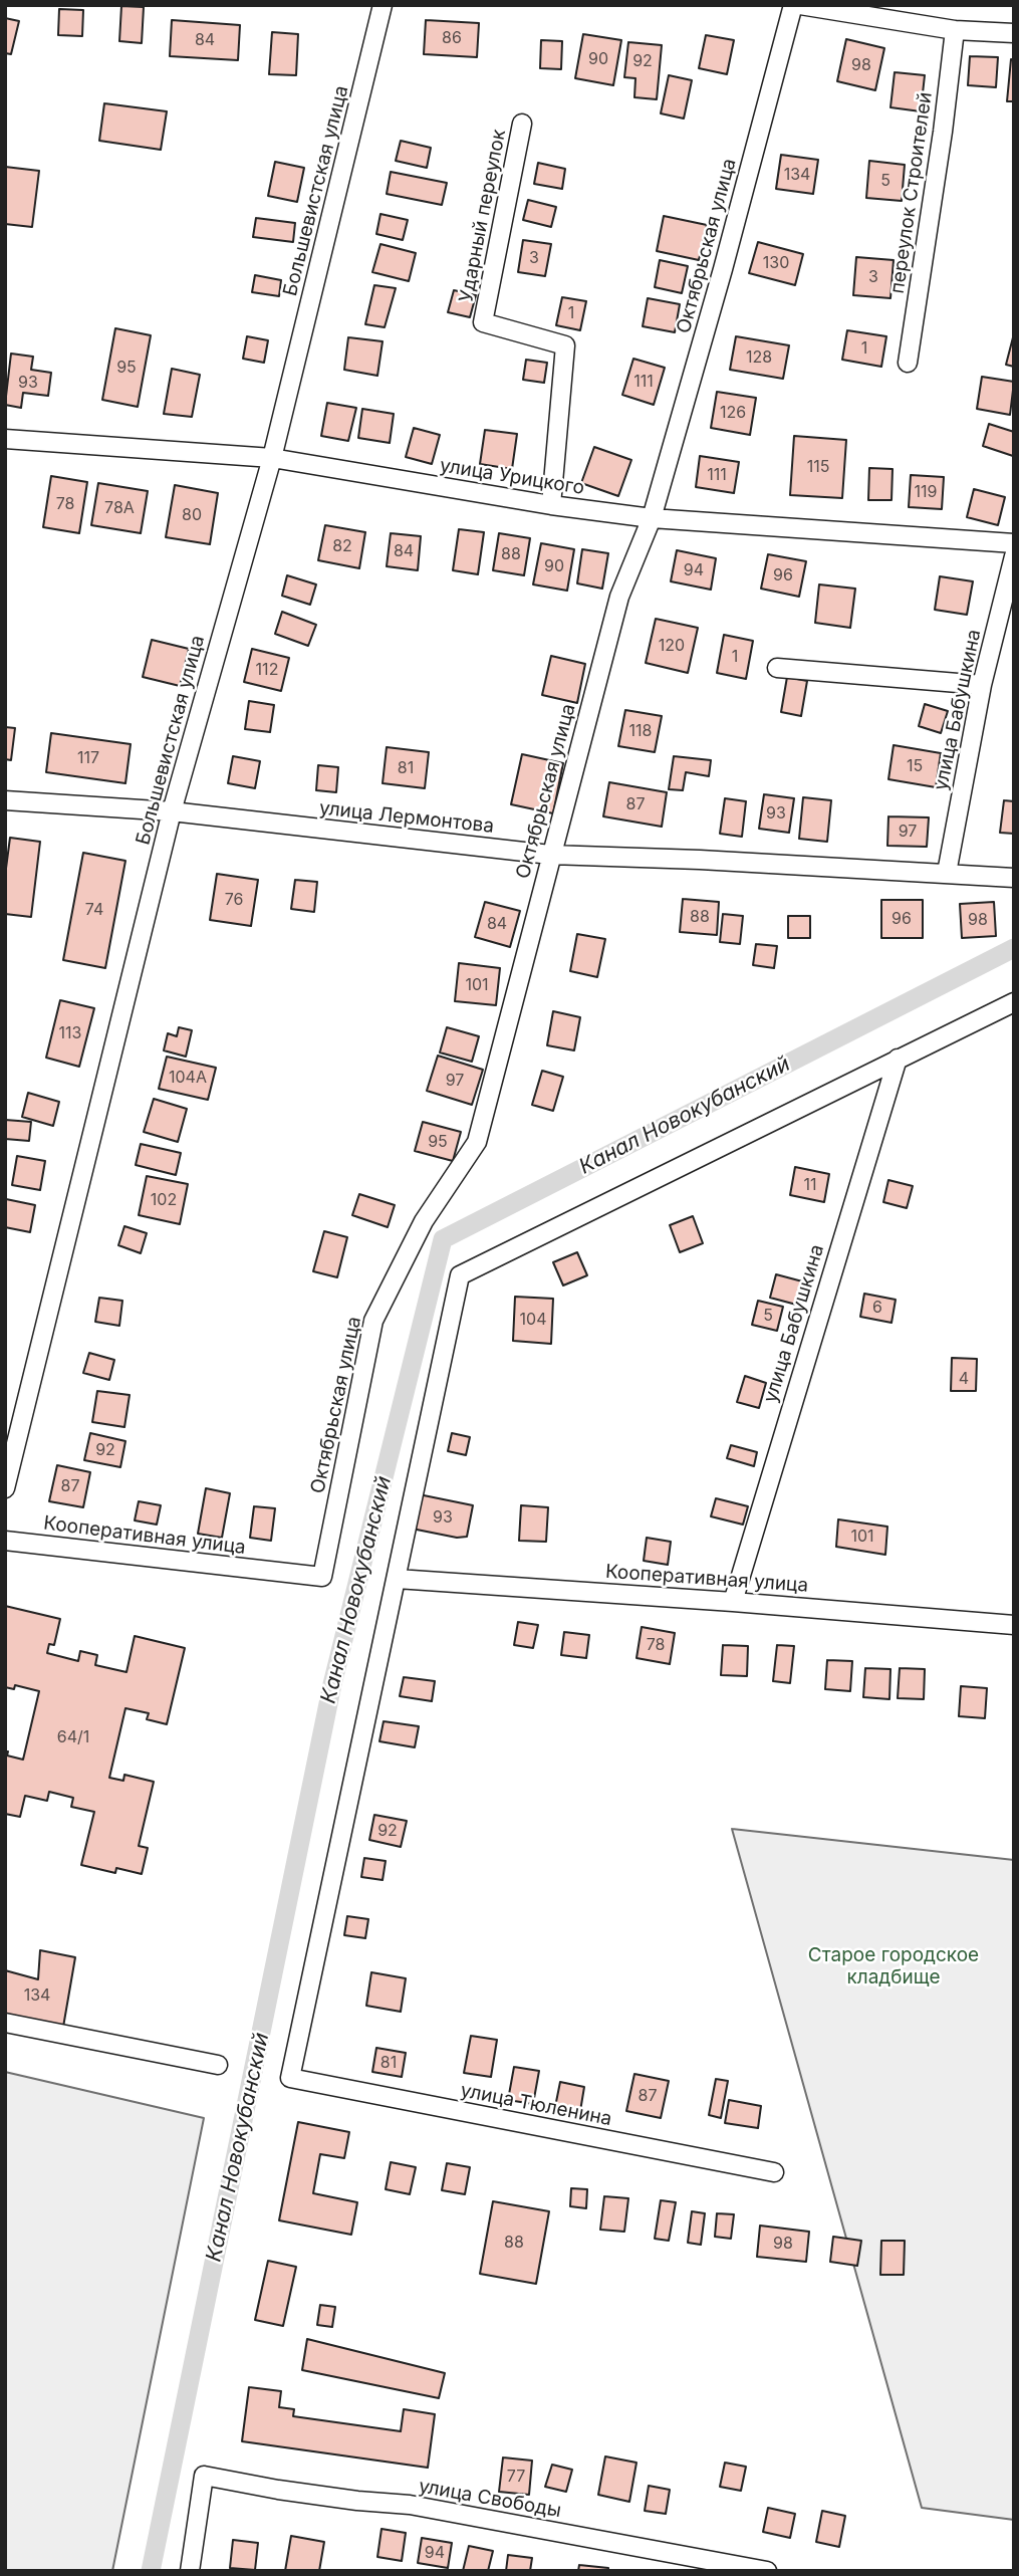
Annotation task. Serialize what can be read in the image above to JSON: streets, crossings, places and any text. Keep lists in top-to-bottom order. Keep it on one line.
{"streets":{"street":["Большевистская улица","переулок Строителей","Ударный переулок","Октябрьская улица","улица Урицкого","улица Бабушкина","улица Лермонтова","Кооперативная улица","улица Тюленина","улица Свободы"]},"crossings":[["Большевистская улица","улица Урицкого"],["Большевистская улица","улица Лермонтова"],["Ударный переулок","улица Урицкого"],["Октябрьская улица","улица Урицкого"],["Октябрьская улица","улица Лермонтова"],["Октябрьская улица","Кооперативная улица"],["улица Бабушкина","улица Лермонтова"],["улица Бабушкина","Кооперативная улица"],["Кооперативная улица","улица Тюленина"]],"water":["Канал Новокубанский"],"parks":["Старое городское кладбище"],"house_numbers":["86","84","90","92","98","134","5","3","130","3","1","1","128","95","111","93","126","115","111","119","78","78А","80","82","84","88","90","94","96","120","1","112","118","117","15","81","87","93","97","76","74","88","96","98","84","101","113","104А","97","95","11","102","6","5","104","4","92","87","93","101","78","64/1","92","134","81","87","88","98","77","94"]}
